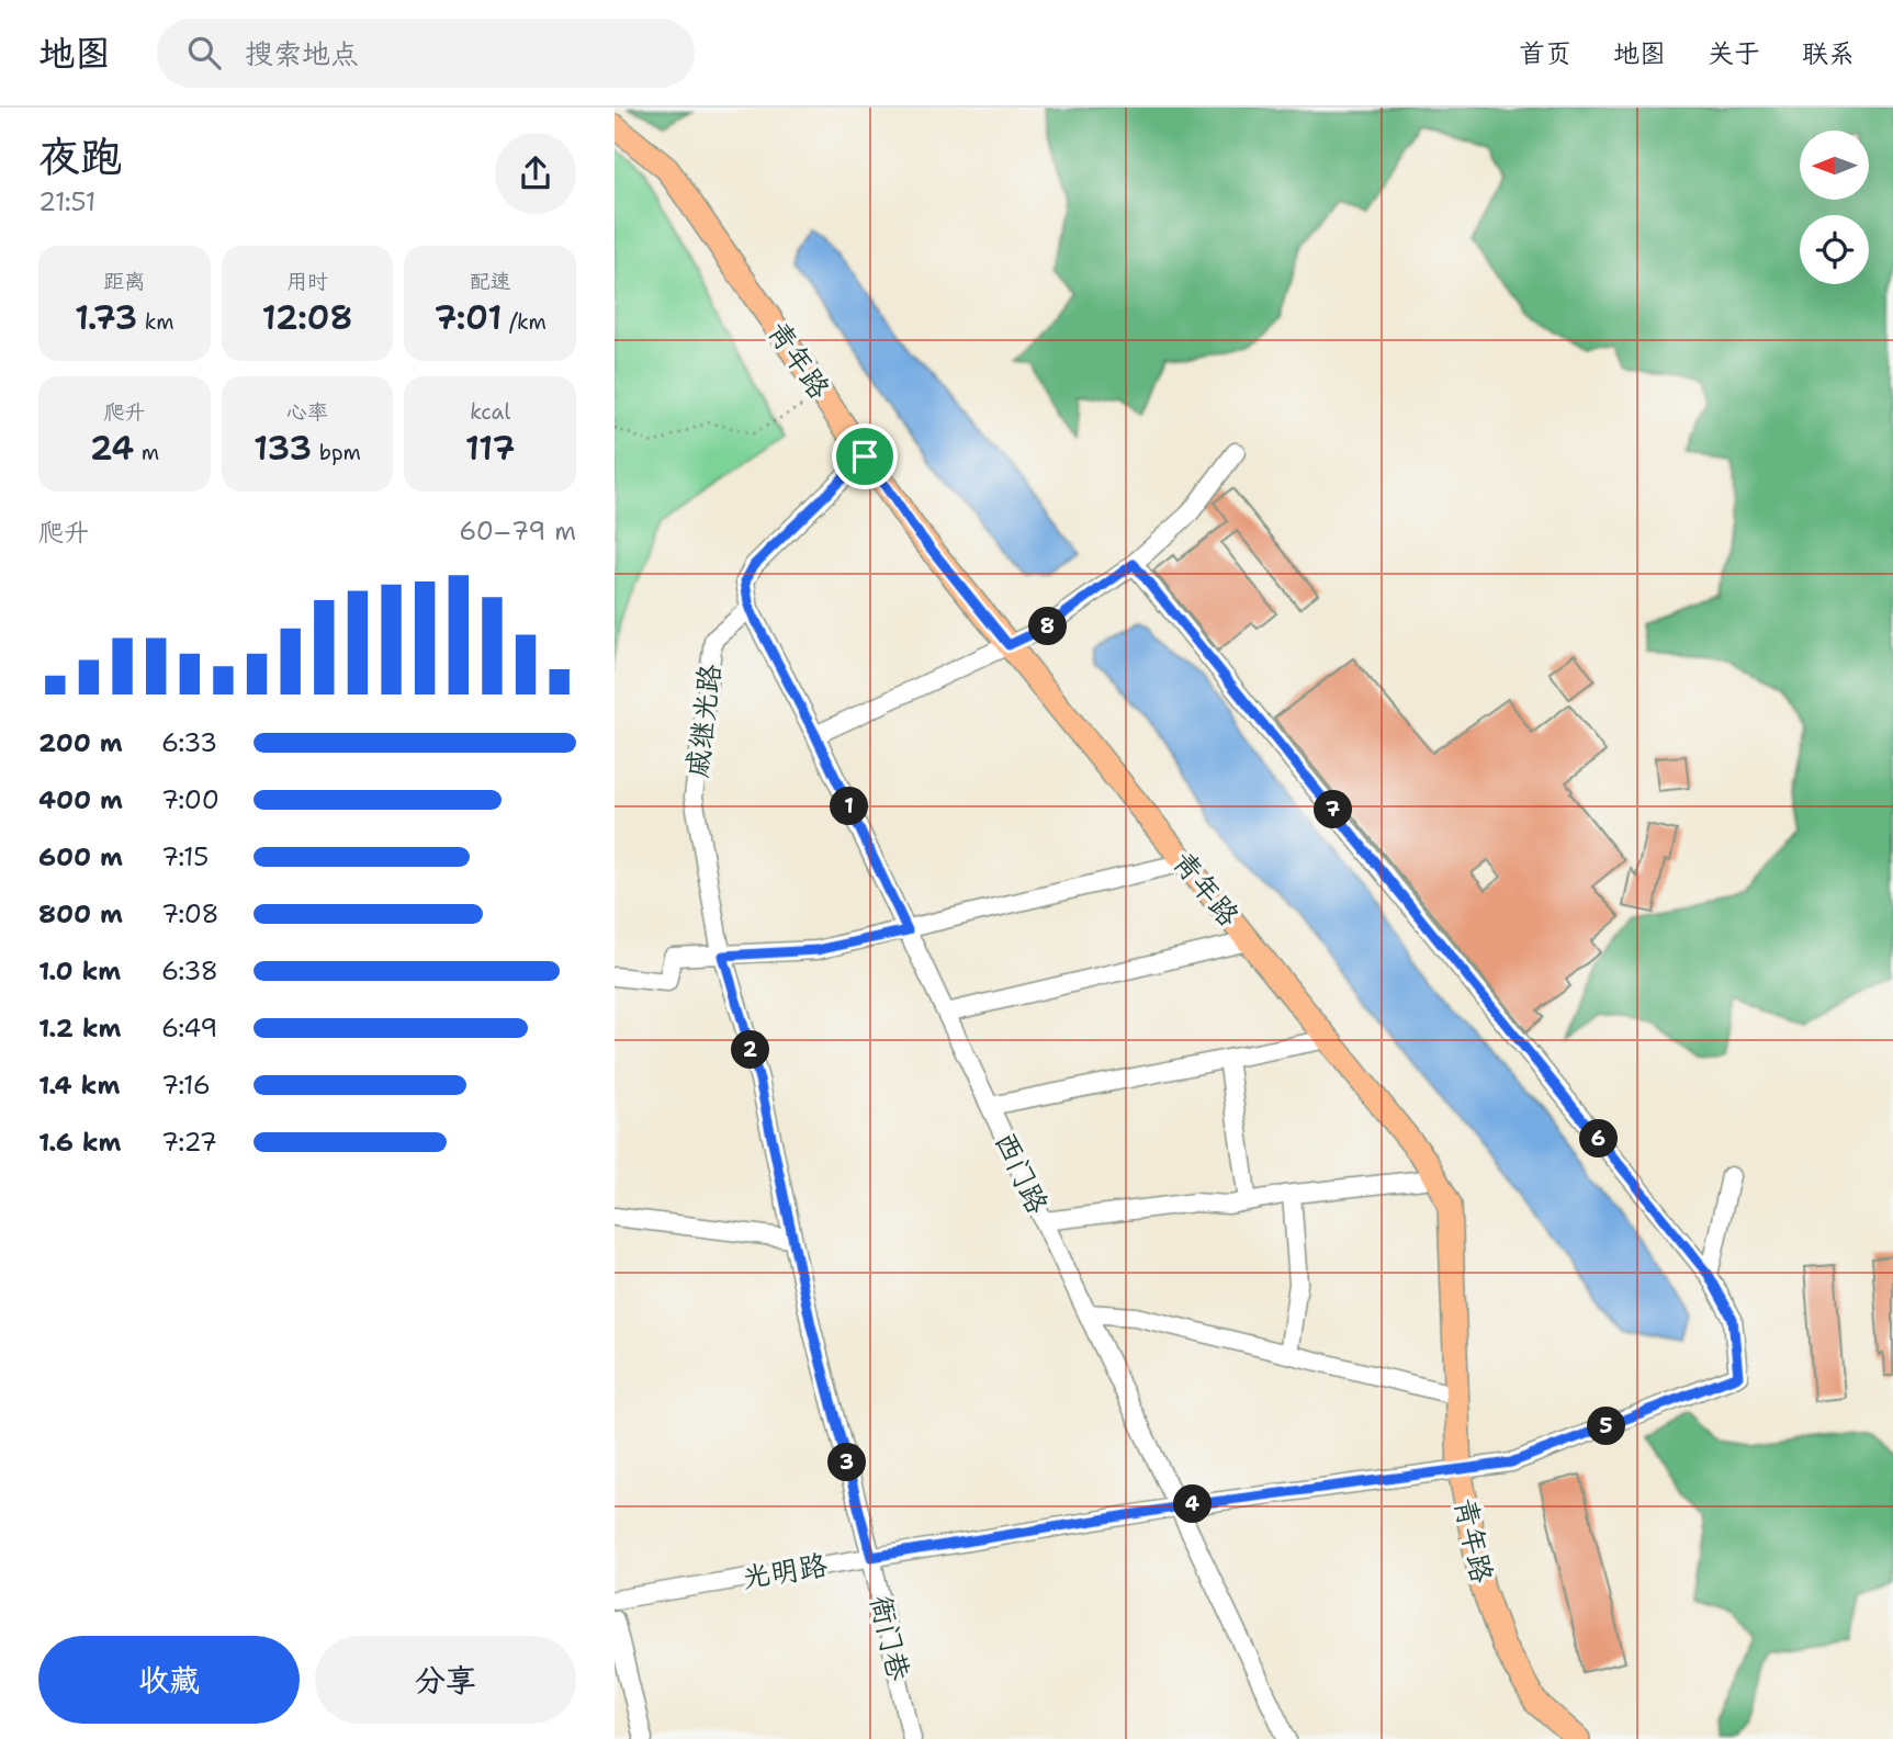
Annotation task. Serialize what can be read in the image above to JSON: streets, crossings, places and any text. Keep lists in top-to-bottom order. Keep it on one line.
{"streets":{"main road":["青年路"],"street":["戚继光路","西门路","光明路","衙门巷"]},"crossings":[["青年路","光明路"],["戚继光路","西门路"],["戚继光路","衙门巷"],["西门路","光明路"],["光明路","衙门巷"]],"north":"left","page":{"header":"地图","search":"搜索地点","nav":["首页","地图","关于","联系"],"heading":["夜跑","21:51"],"stats":[["距离","1.73 km"],["用时","12:08"],["配速","7:01 /km"],["爬升","24 m"],["心率","133 bpm"],["kcal","117"]],"chart":["爬升","60–79 m"],"pins":["8","1","7","2","6","5","3","4"],"list":[{"name":"200 m","note":"6:33"},{"name":"400 m","note":"7:00"},{"name":"600 m","note":"7:15"},{"name":"800 m","note":"7:08"},{"name":"1.0 km","note":"6:38"},{"name":"1.2 km","note":"6:49"},{"name":"1.4 km","note":"7:16"},{"name":"1.6 km","note":"7:27"}],"buttons":["收藏","分享"]}}
